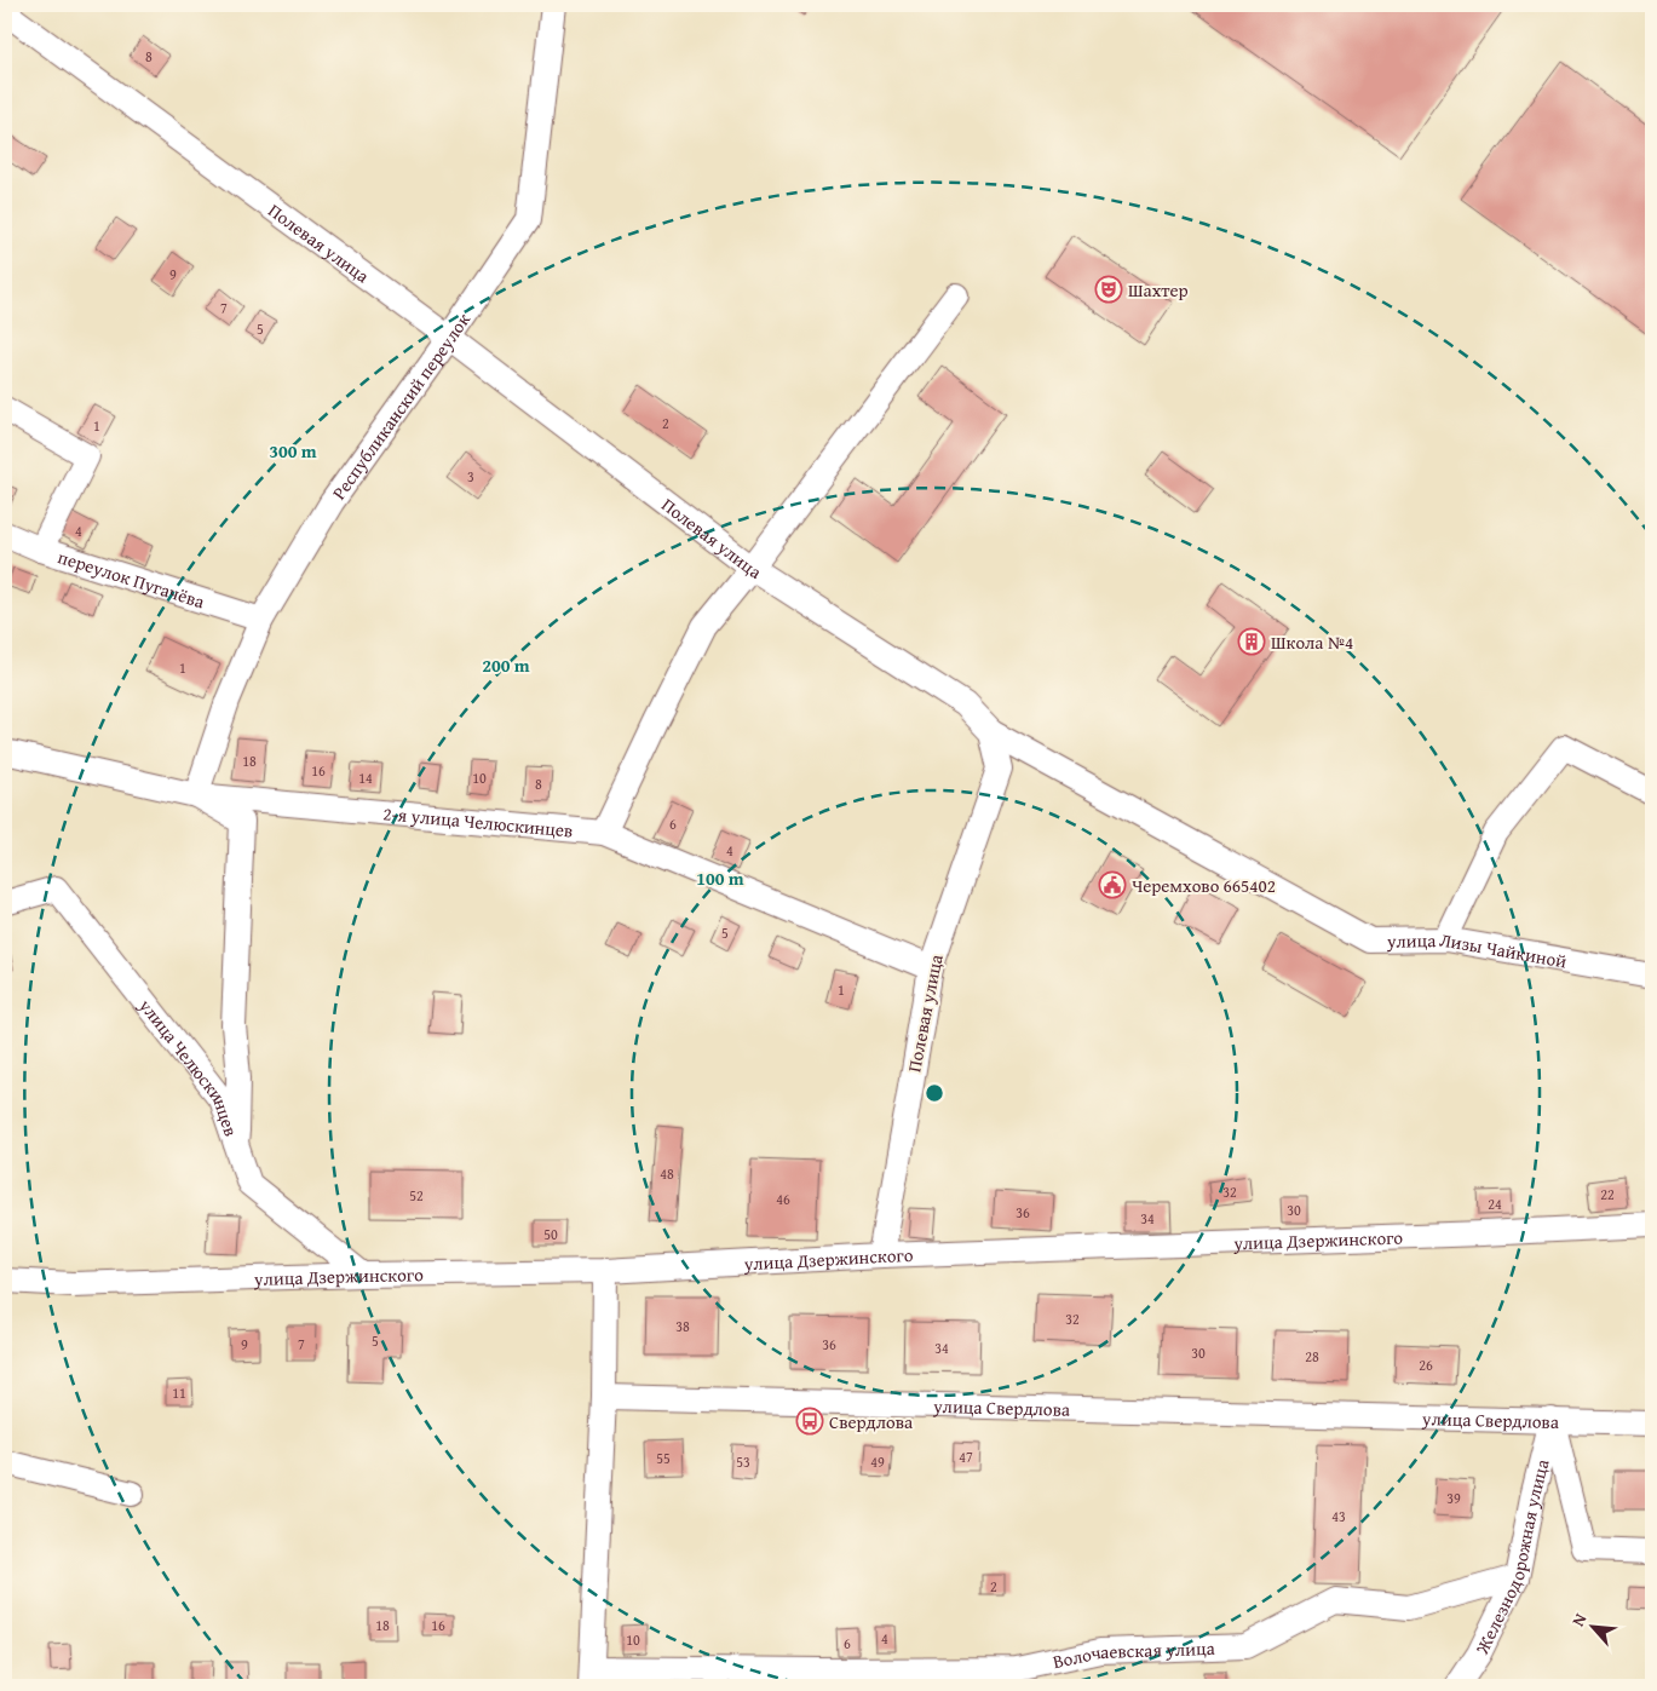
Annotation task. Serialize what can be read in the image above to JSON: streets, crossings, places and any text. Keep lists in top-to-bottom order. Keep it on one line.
{"streets":{"street":["Полевая улица","Республиканский переулок","переулок Пугачёва","2-я улица Челюскинцев","улица Лизы Чайкиной","улица Челюскинцев","улица Дзержинского","улица Свердлова","Железнодорожная улица","Волочаевская улица"]},"crossings":[["Полевая улица","Республиканский переулок"],["Полевая улица","2-я улица Челюскинцев"],["Полевая улица","улица Лизы Чайкиной"],["Полевая улица","улица Дзержинского"],["Республиканский переулок","переулок Пугачёва"],["Республиканский переулок","2-я улица Челюскинцев"],["улица Челюскинцев","улица Дзержинского"],["улица Свердлова","Железнодорожная улица"],["Железнодорожная улица","Волочаевская улица"]],"places":{"theatre":["Шахтер"],"building":["Школа №4"],"public building":["Черемхово 665402"],"bus stop":["Свердлова"]},"house_numbers":["8","9","7","5","2","1","3","4","1","18","16","14","10","8","6","4","5","1","48","32","22","52","46","24","30","36","34","50","32","38","5","9","7","36","34","30","28","26","11","47","55","53","49","39","43","2","18","16","4","10","6"],"north":"top left","rings":["300 m","200 m","100 m"]}
